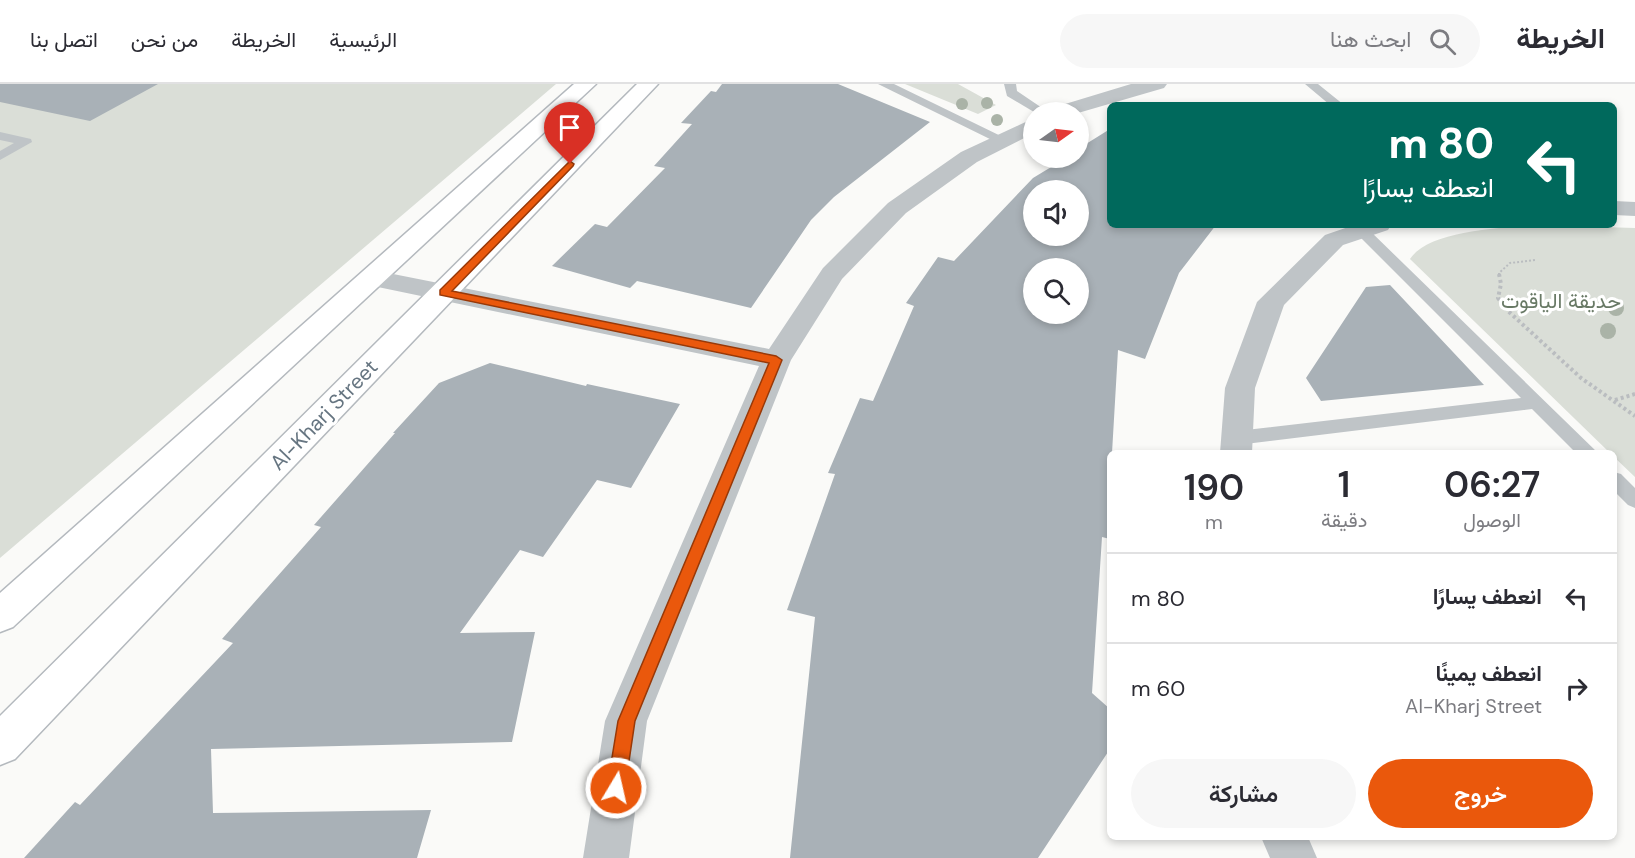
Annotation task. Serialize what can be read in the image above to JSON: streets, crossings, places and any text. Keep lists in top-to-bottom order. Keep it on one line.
{"streets":{"street":["Al-Kharj Street"]},"parks":["حديقة الياقوت"],"north":"right","page":{"header":"الخريطة","search":"ابحث هنا","nav":["الرئيسية","الخريطة","من نحن","اتصل بنا"],"turn":["80 m","انعطف يسارًا"],"eta":["06:27","الوصول","1","دقيقة","190","m"],"list":[{"name":"انعطف يسارًا","value":"80 m"},{"name":"انعطف يمينًا","note":"Al-Kharj Street","value":"60 m"}],"buttons":["خروج","مشاركة"]}}
